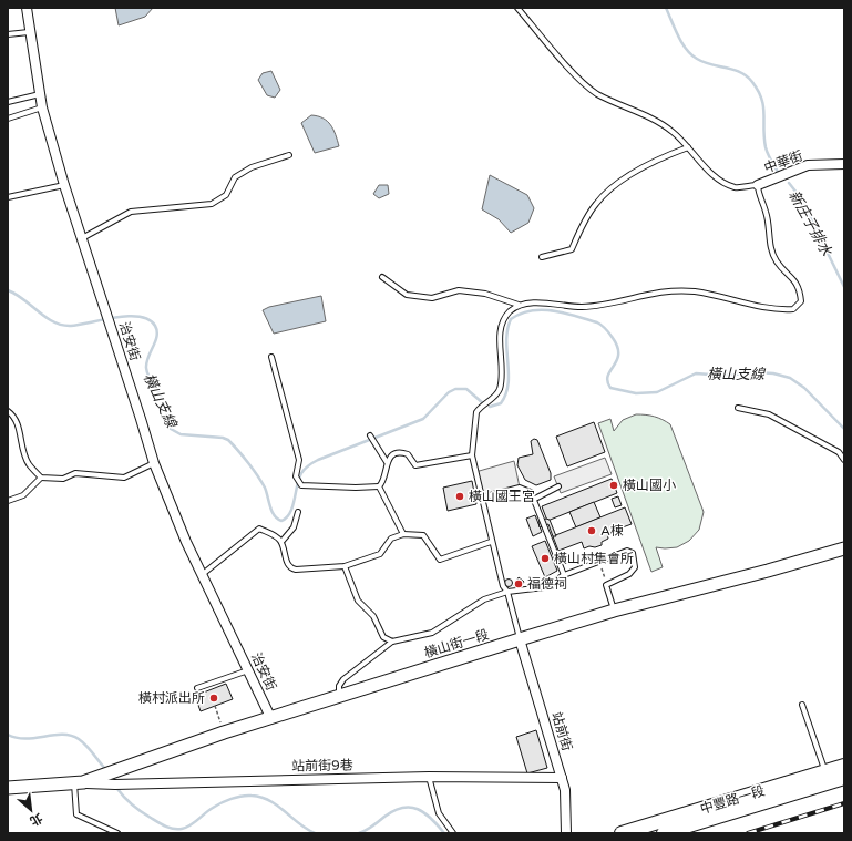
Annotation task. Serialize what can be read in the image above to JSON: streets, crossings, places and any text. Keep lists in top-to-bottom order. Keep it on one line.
{"streets":{"main road":["中豐路一段"],"street":["中華街","治安街","橫山街一段","站前街","站前街9巷"]},"crossings":[["治安街","橫山街一段"],["橫山街一段","站前街"],["橫山街一段","站前街9巷"],["站前街","站前街9巷"]],"water":["新庄子排水","橫山支線"],"places":["橫山國小","橫山國王宮","A棟","橫山村集會所","福德祠","橫村派出所"],"north":"bottom right"}
